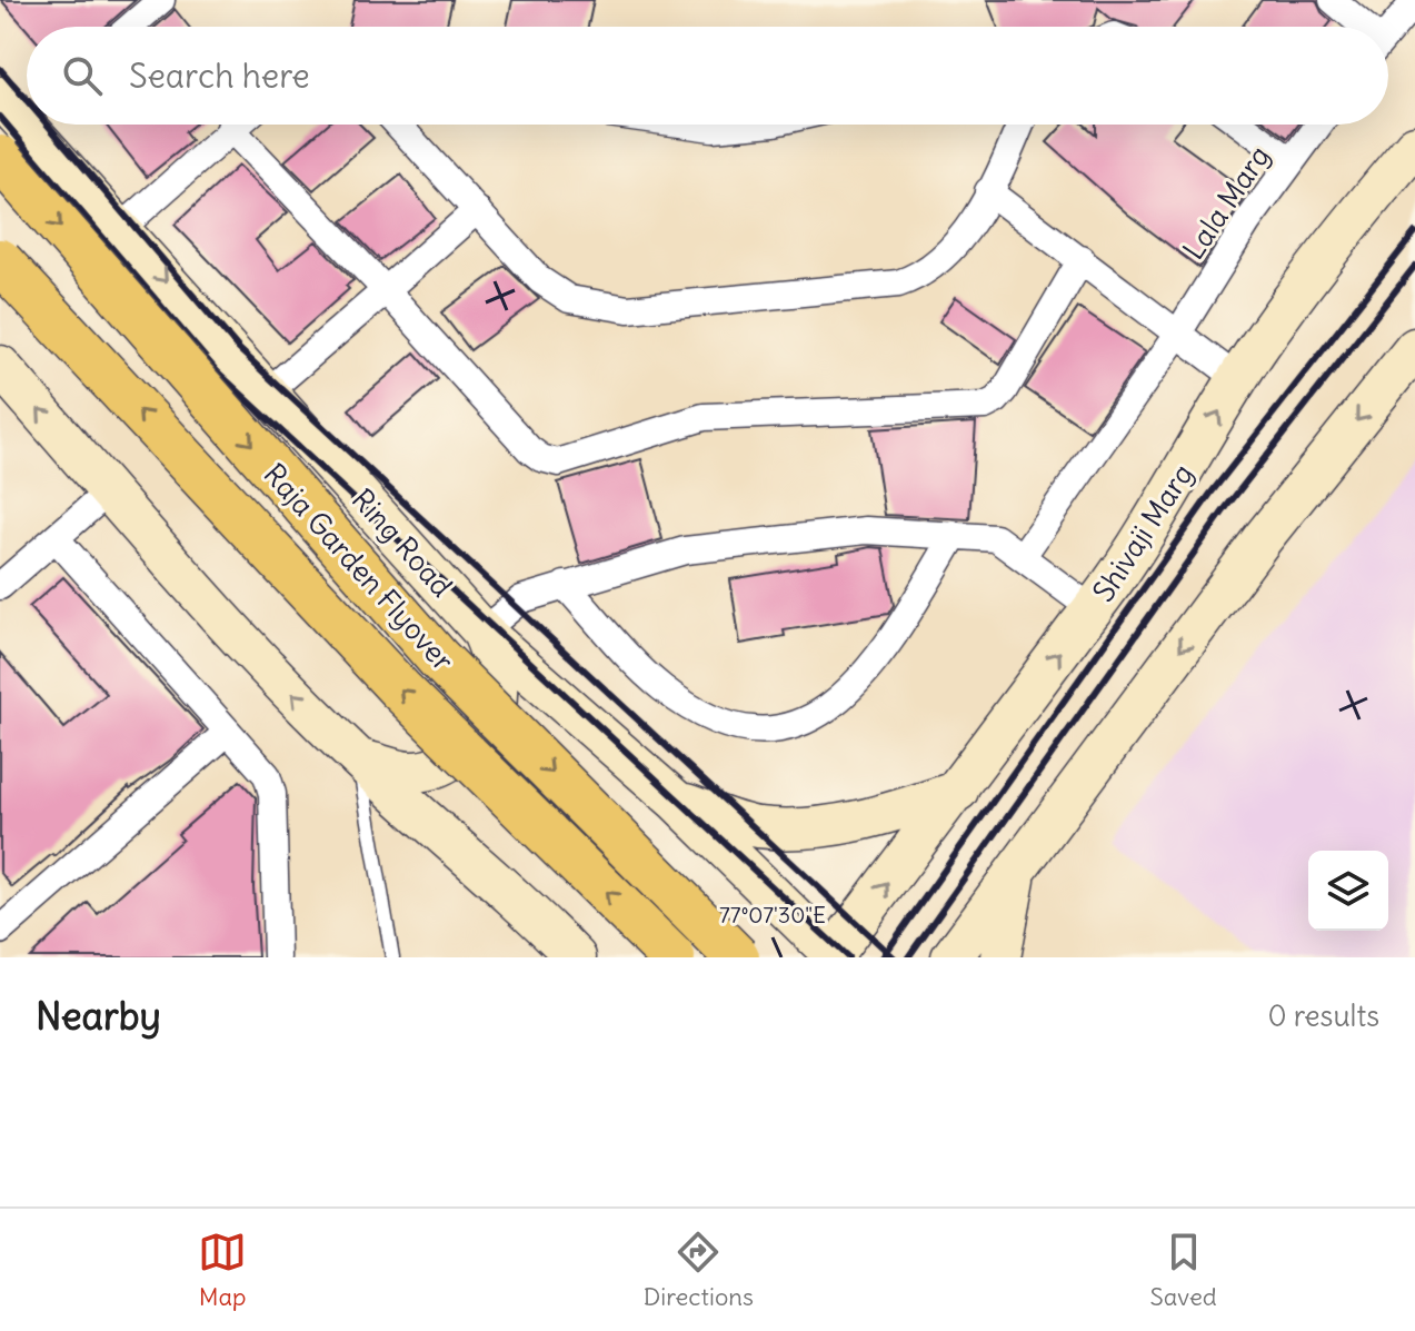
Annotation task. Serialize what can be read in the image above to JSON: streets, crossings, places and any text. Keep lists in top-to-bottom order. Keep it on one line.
{"streets":{"main road":["Shivaji Marg","Ring Road","Raja Garden Flyover"],"street":["Lala Marg"]},"crossings":[["Shivaji Marg","Ring Road"],["Ring Road","Raja Garden Flyover"]],"page":{"search":"Search here","heading":["Nearby","0 results"],"nav":["Map","Directions","Saved"]},"coordinates":["77°07'30\"E"]}
